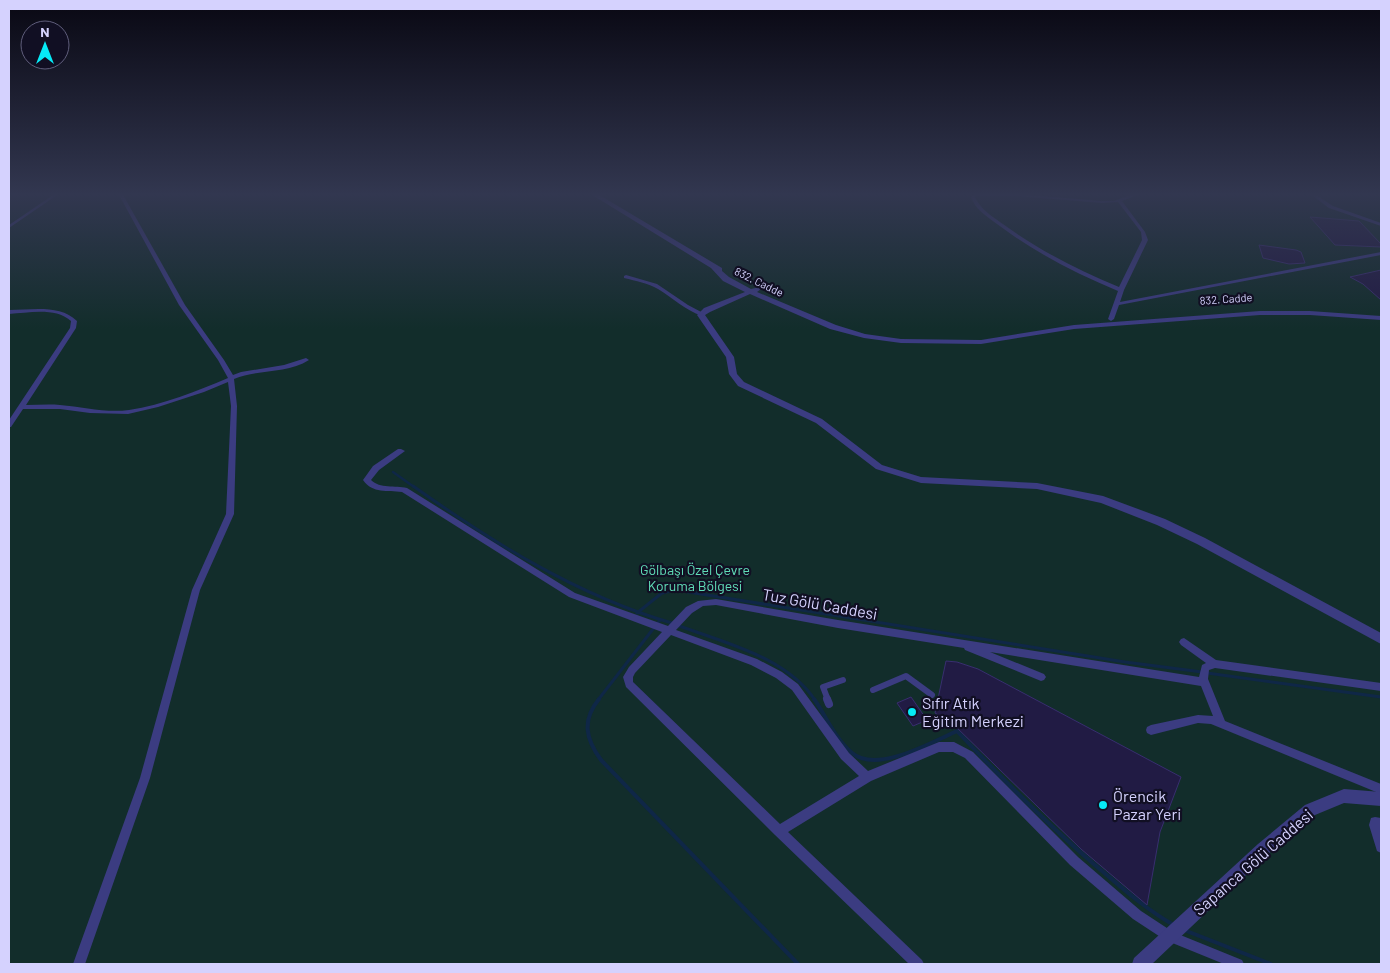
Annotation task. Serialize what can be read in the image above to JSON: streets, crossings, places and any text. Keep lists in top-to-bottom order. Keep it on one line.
{"streets":{"street":["832. Cadde","Tuz Gölü Caddesi","Sapanca Gölü Caddesi"]},"parks":["Gölbaşı Özel Çevre Koruma Bölgesi"],"places":["Sıfır Atık Eğitim Merkezi","Örencik Pazar Yeri"],"north":"top"}
